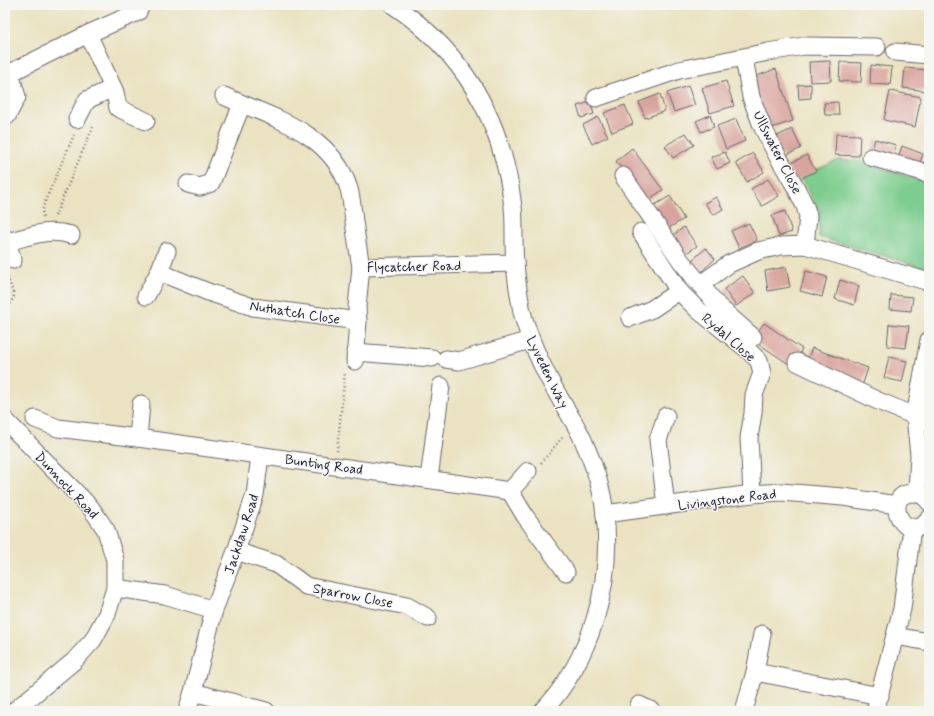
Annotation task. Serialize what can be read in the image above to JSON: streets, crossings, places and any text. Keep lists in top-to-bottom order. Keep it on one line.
{"streets":{"street":["Ullswater Close","Flycatcher Road","Nuthatch Close","Rydal Close","Lyveden Way","Bunting Road","Dunnock Road","Livingstone Road","Jackdaw Road","Sparrow Close"]},"crossings":[["Flycatcher Road","Nuthatch Close"],["Flycatcher Road","Lyveden Way"],["Rydal Close","Livingstone Road"],["Lyveden Way","Livingstone Road"],["Bunting Road","Jackdaw Road"],["Jackdaw Road","Sparrow Close"]]}
